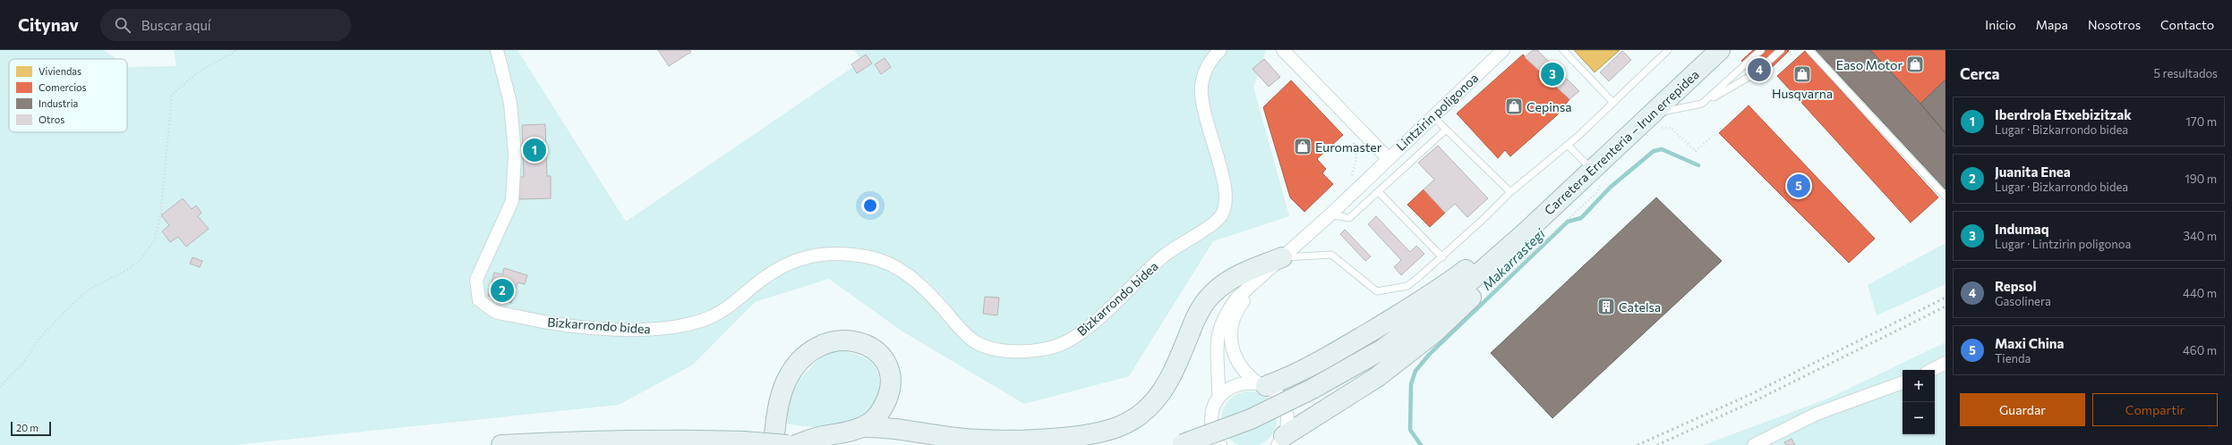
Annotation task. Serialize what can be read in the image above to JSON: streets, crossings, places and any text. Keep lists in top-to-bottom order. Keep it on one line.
{"streets":{"main road":["Carretera Errenteria – Irun errepidea"],"street":["Lintzirin poligonoa","Bizkarrondo bidea"]},"water":["Makarrastegi"],"places":{"shop":["Easo Motor","Husqvarna","Cepinsa","Euromaster"],"building":["Catelsa"]},"legend":["Viviendas","Comercios","Industria","Otros"],"scale_bar":"20 m","page":{"header":"Citynav","search":"Buscar aquí","nav":["Inicio","Mapa","Nosotros","Contacto"],"heading":["Cerca","5 resultados"],"pins":["4","3","1","5","2"],"list":[{"mark":"1","name":"Iberdrola Etxebizitzak","note":"Lugar · Bizkarrondo bidea","value":"170 m"},{"mark":"2","name":"Juanita Enea","note":"Lugar · Bizkarrondo bidea","value":"190 m"},{"mark":"3","name":"Indumaq","note":"Lugar · Lintzirin poligonoa","value":"340 m"},{"mark":"4","name":"Repsol","note":"Gasolinera","value":"440 m"},{"mark":"5","name":"Maxi China","note":"Tienda","value":"460 m"}],"map_buttons":["+","−"],"buttons":["Guardar","Compartir"],"scale":"20 m"}}
